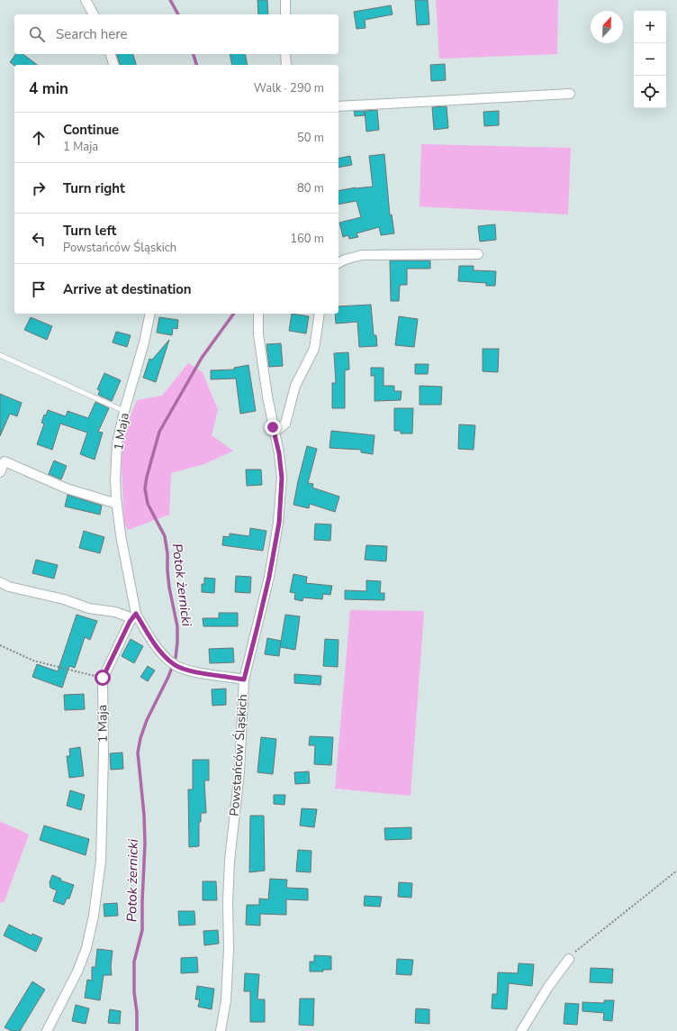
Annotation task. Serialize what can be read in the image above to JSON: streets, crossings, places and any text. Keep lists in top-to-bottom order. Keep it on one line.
{"streets":{"street":["1 Maja","Powstańców Śląskich"]},"water":["Potok żernicki"],"north":"top","page":{"map_buttons":["+","−"],"search":"Search here","heading":["4 min","Walk · 290 m"],"list":[["Continue","1 Maja","50 m"],["Turn right","80 m"],["Turn left","Powstańców Śląskich","160 m"],"Arrive at destination"]}}
